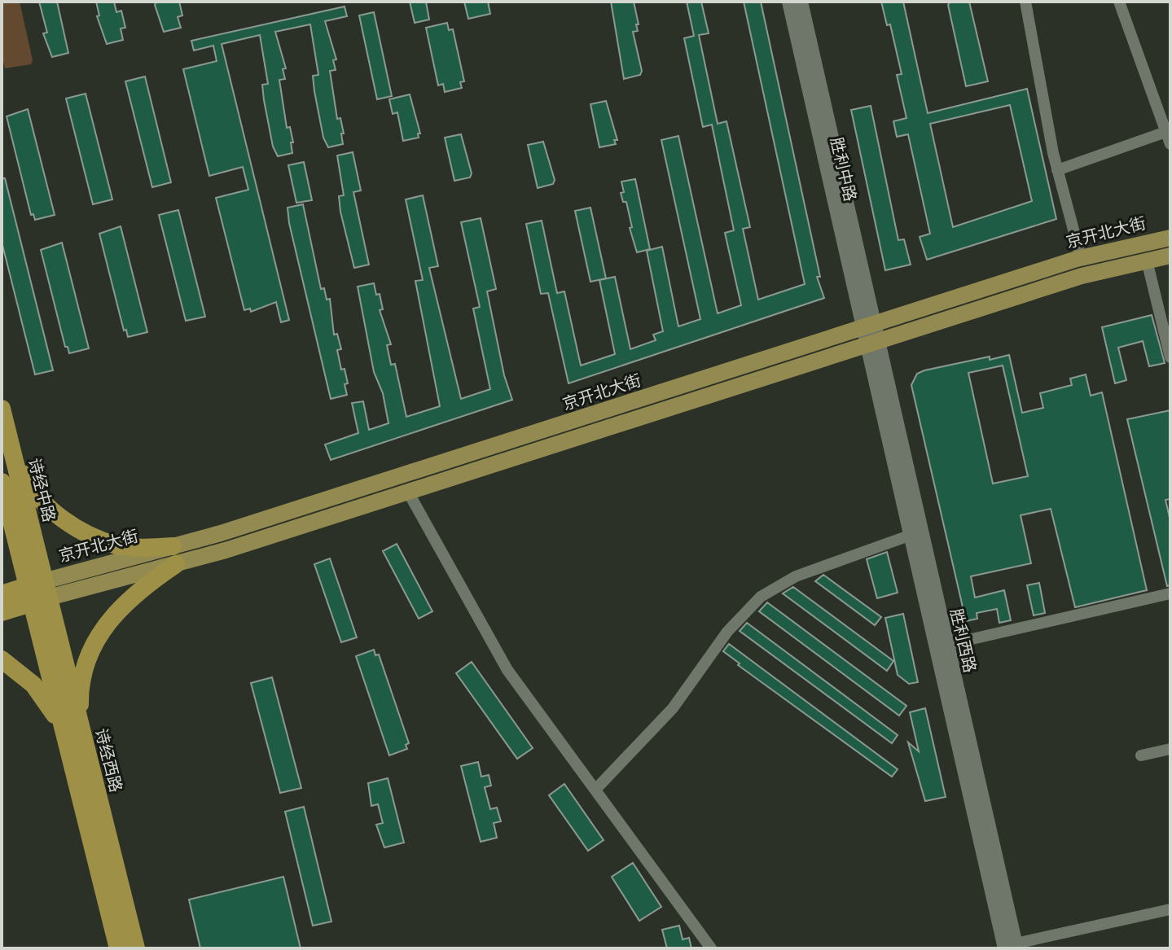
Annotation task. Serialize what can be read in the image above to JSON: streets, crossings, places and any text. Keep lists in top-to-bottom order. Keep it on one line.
{"streets":{"highway":["诗经中路","诗经西路"],"main road":["京开北大街"],"street":["胜利中路","胜利西路"]},"crossings":[["胜利中路","京开北大街"],["胜利中路","胜利西路"],["京开北大街","诗经中路"],["京开北大街","胜利西路"],["京开北大街","诗经西路"],["诗经中路","诗经西路"]]}
